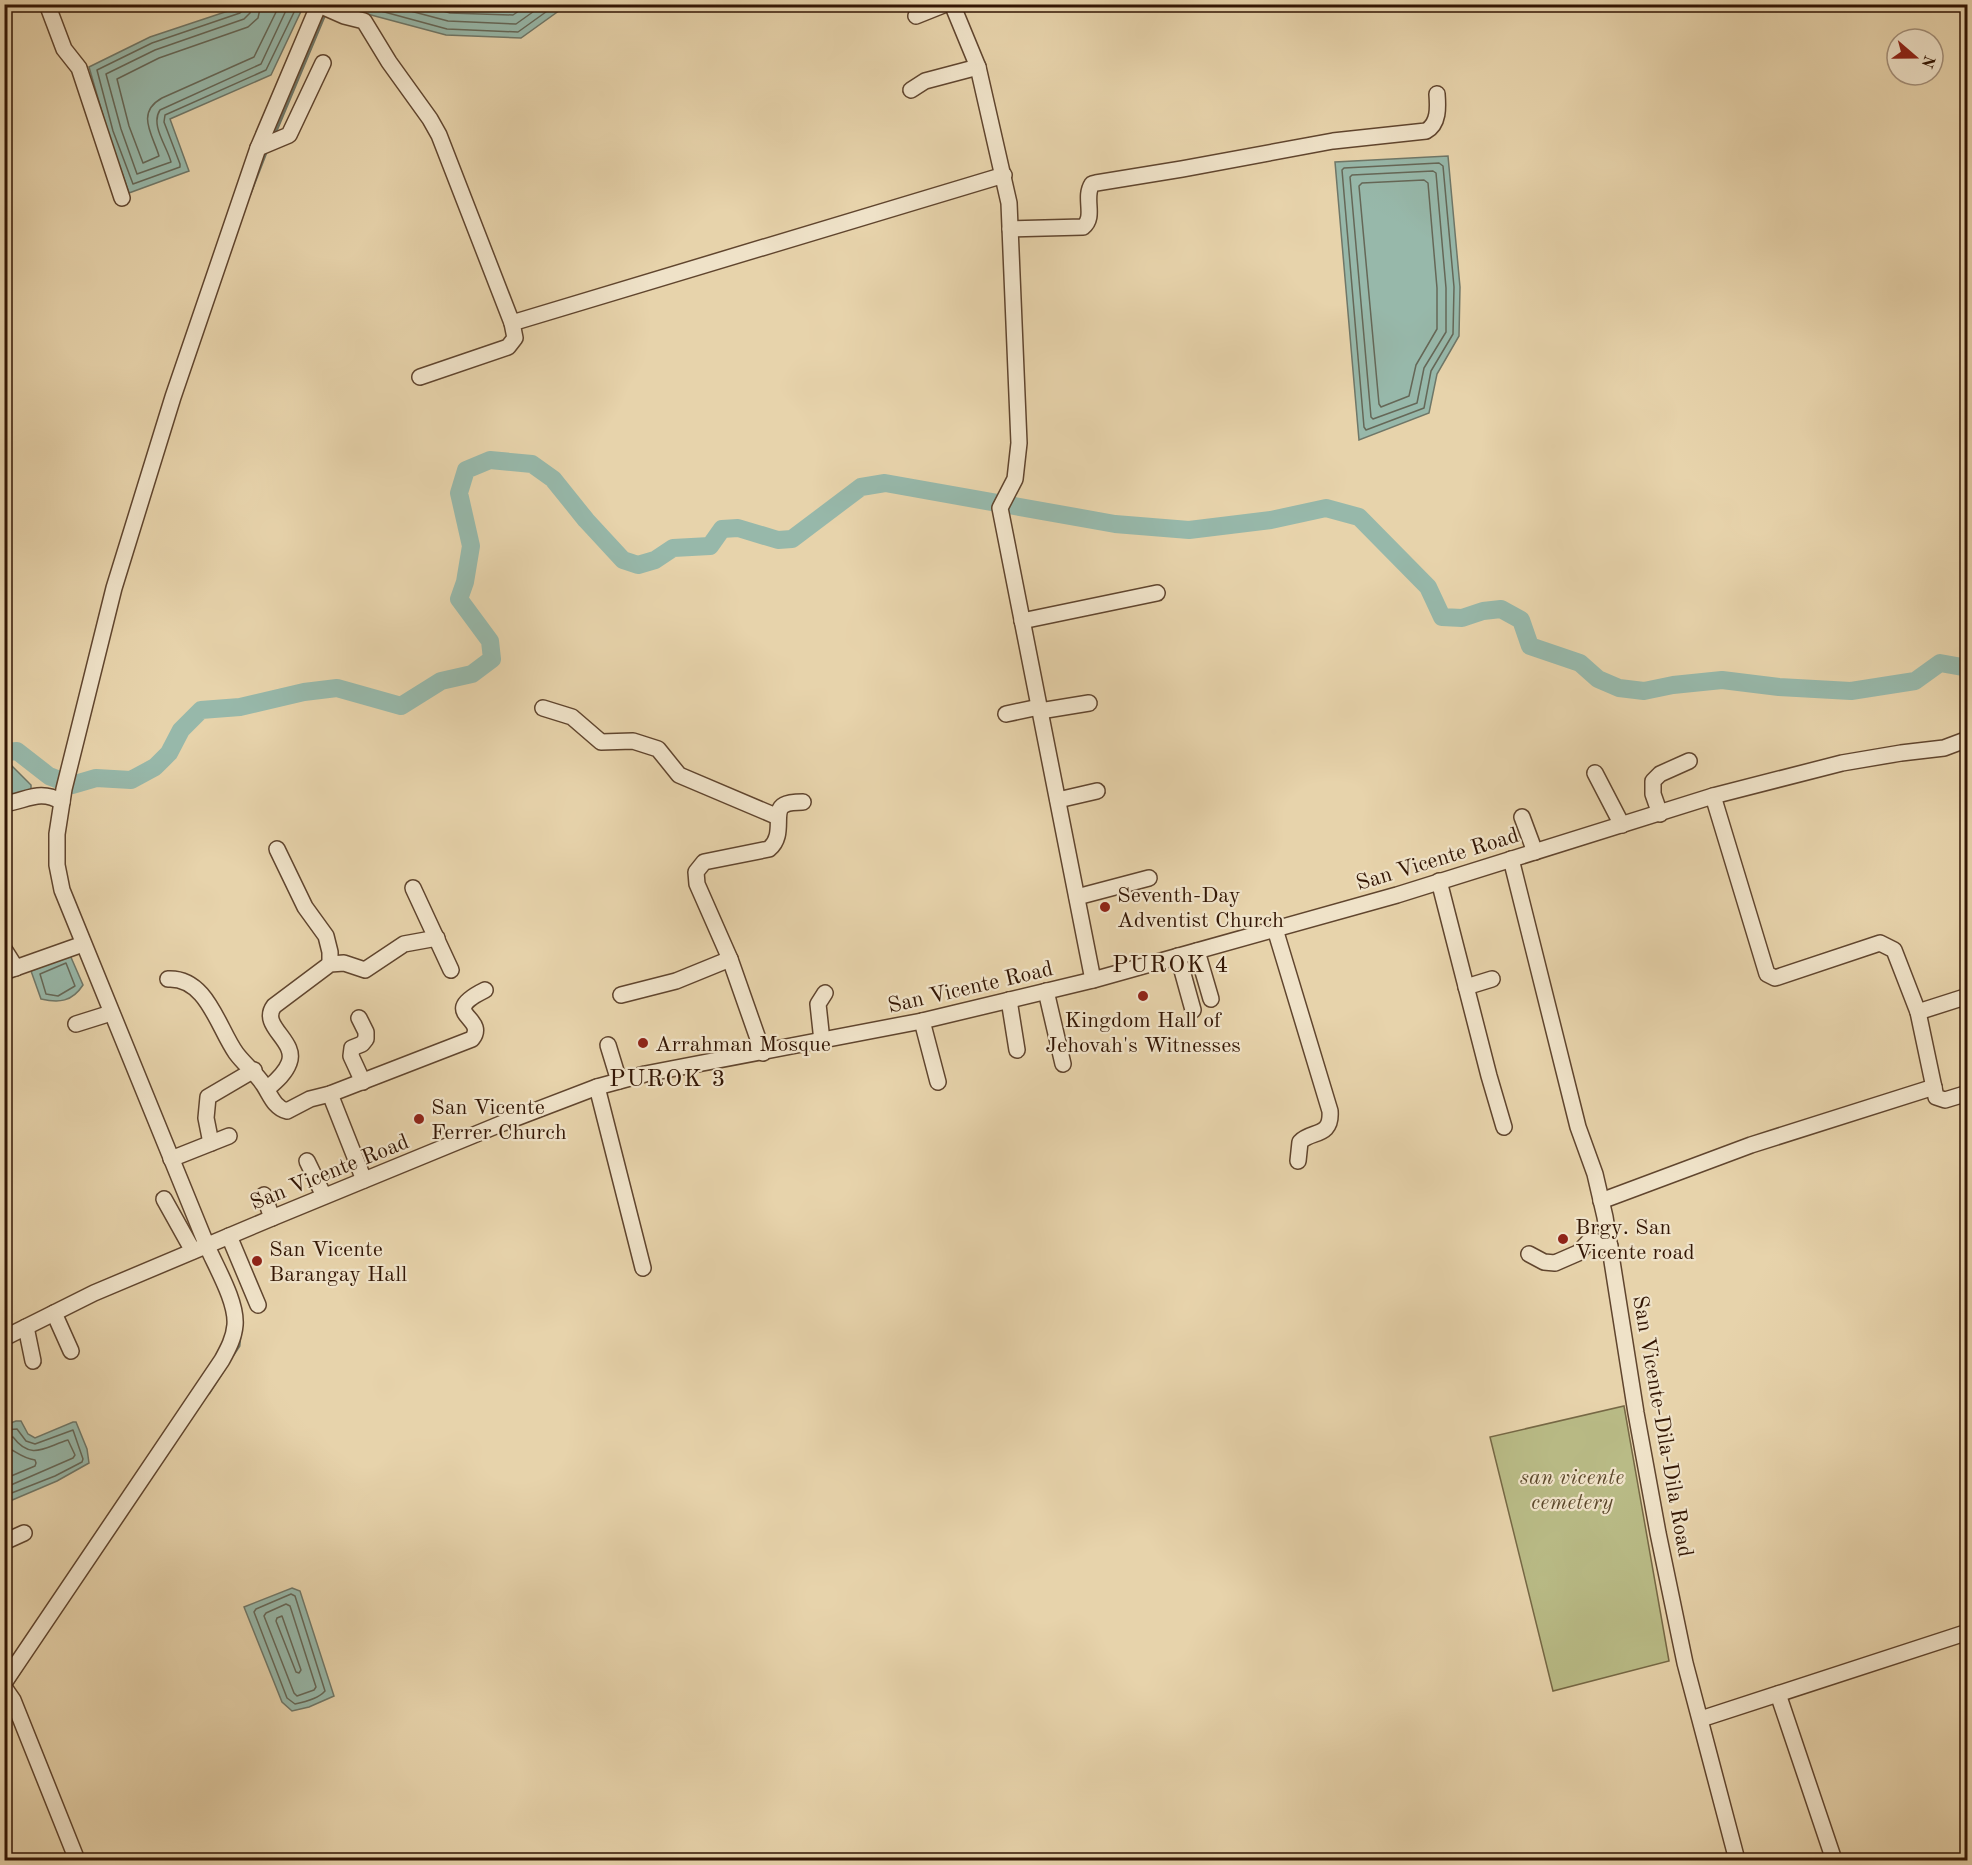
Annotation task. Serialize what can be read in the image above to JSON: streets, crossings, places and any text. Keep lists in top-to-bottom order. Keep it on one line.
{"streets":{"street":["San Vicente Road","San Vicente-Dila-Dila Road"]},"crossings":[["San Vicente Road","San Vicente-Dila-Dila Road"]],"districts":["PUROK 4","PUROK 3"],"parks":["san vicente cemetery"],"places":["Seventh-Day Adventist Church","Kingdom Hall of Jehovah's Witnesses","Arrahman Mosque","San Vicente Ferrer Church","Brgy. San Vicente road","San Vicente Barangay Hall"],"north":"right"}
